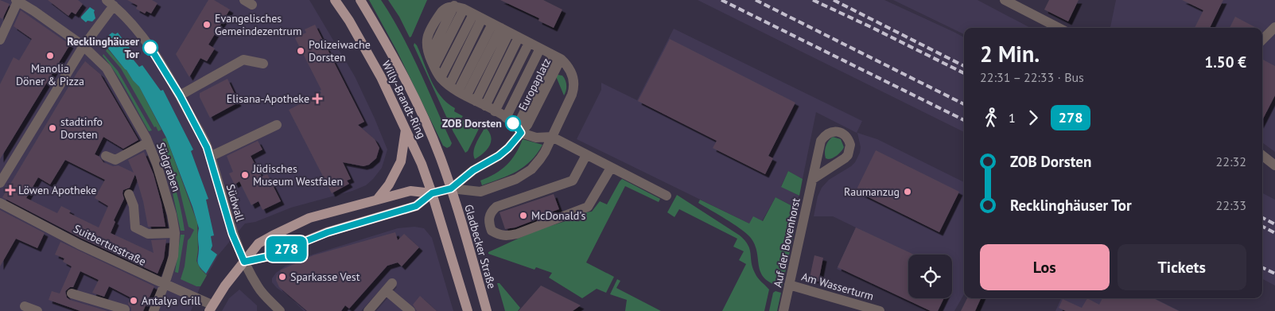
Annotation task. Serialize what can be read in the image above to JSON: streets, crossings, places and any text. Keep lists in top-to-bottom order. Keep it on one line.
{"streets":{"main road":["Willy-Brandt-Ring","Gladbecker Straße"],"street":["Europaplatz","Südgraben","Südwall","Auf der Bovenhorst","Suitbertusstraße","Am Wasserturm"]},"crossings":[["Europaplatz","Willy-Brandt-Ring"],["Europaplatz","Gladbecker Straße"],["Willy-Brandt-Ring","Gladbecker Straße"],["Südgraben","Suitbertusstraße"],["Auf der Bovenhorst","Am Wasserturm"]],"places":{"other":["Evangelisches Gemeindezentrum","Recklinghäuser Tor","Polizeiwache Dorsten","Manolia Döner & Pizza","ZOB Dorsten","stadtinfo Dorsten","Jüdisches Museum Westfalen","Raumanzug","McDonald's","Sparkasse Vest","Antalya Grill"],"health":["Elisana-Apotheke","Löwen Apotheke"]},"lines":["bus line 278"],"page":{"on_map":"278","heading":["2 Min.","22:31 – 22:33 · Bus","1.50 €"],"legs":["1","278"],"list":[{"name":"ZOB Dorsten","value":"22:32"},{"name":"Recklinghäuser Tor","value":"22:33"}],"buttons":["Los","Tickets"]}}
